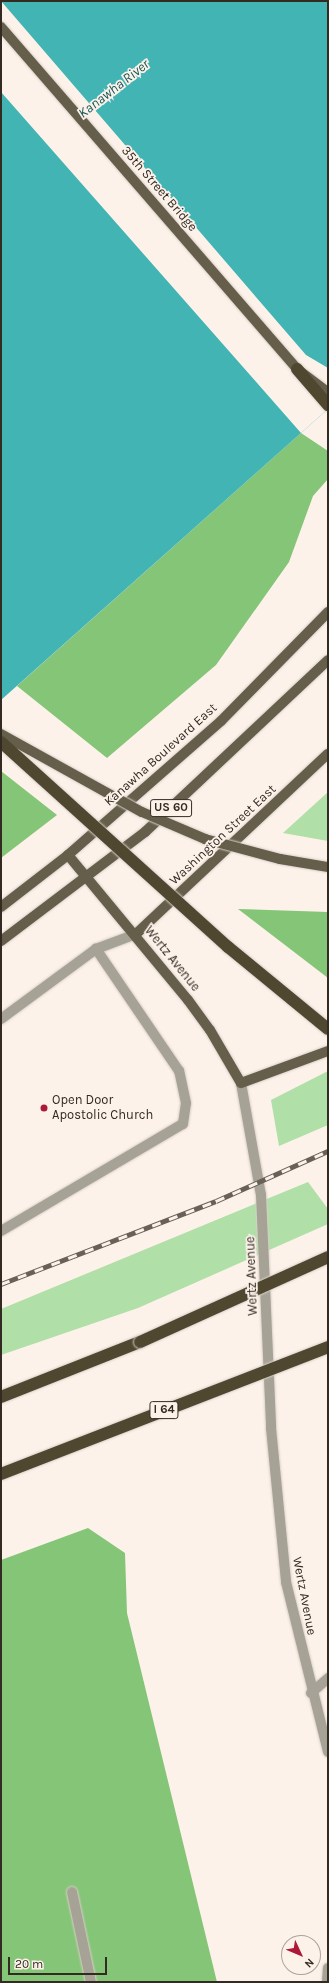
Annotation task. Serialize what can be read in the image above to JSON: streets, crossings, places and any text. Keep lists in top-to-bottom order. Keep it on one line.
{"streets":{"highway":["I 64"],"main road":["35th Street Bridge","Kanawha Boulevard East","US 60","Washington Street East","Wertz Avenue"]},"crossings":[["Kanawha Boulevard East","Wertz Avenue"],["US 60","Wertz Avenue"],["Washington Street East","Wertz Avenue"]],"water":["Kanawha River"],"places":["Open Door Apostolic Church"],"scale_bar":"20 m","north":"bottom right"}
